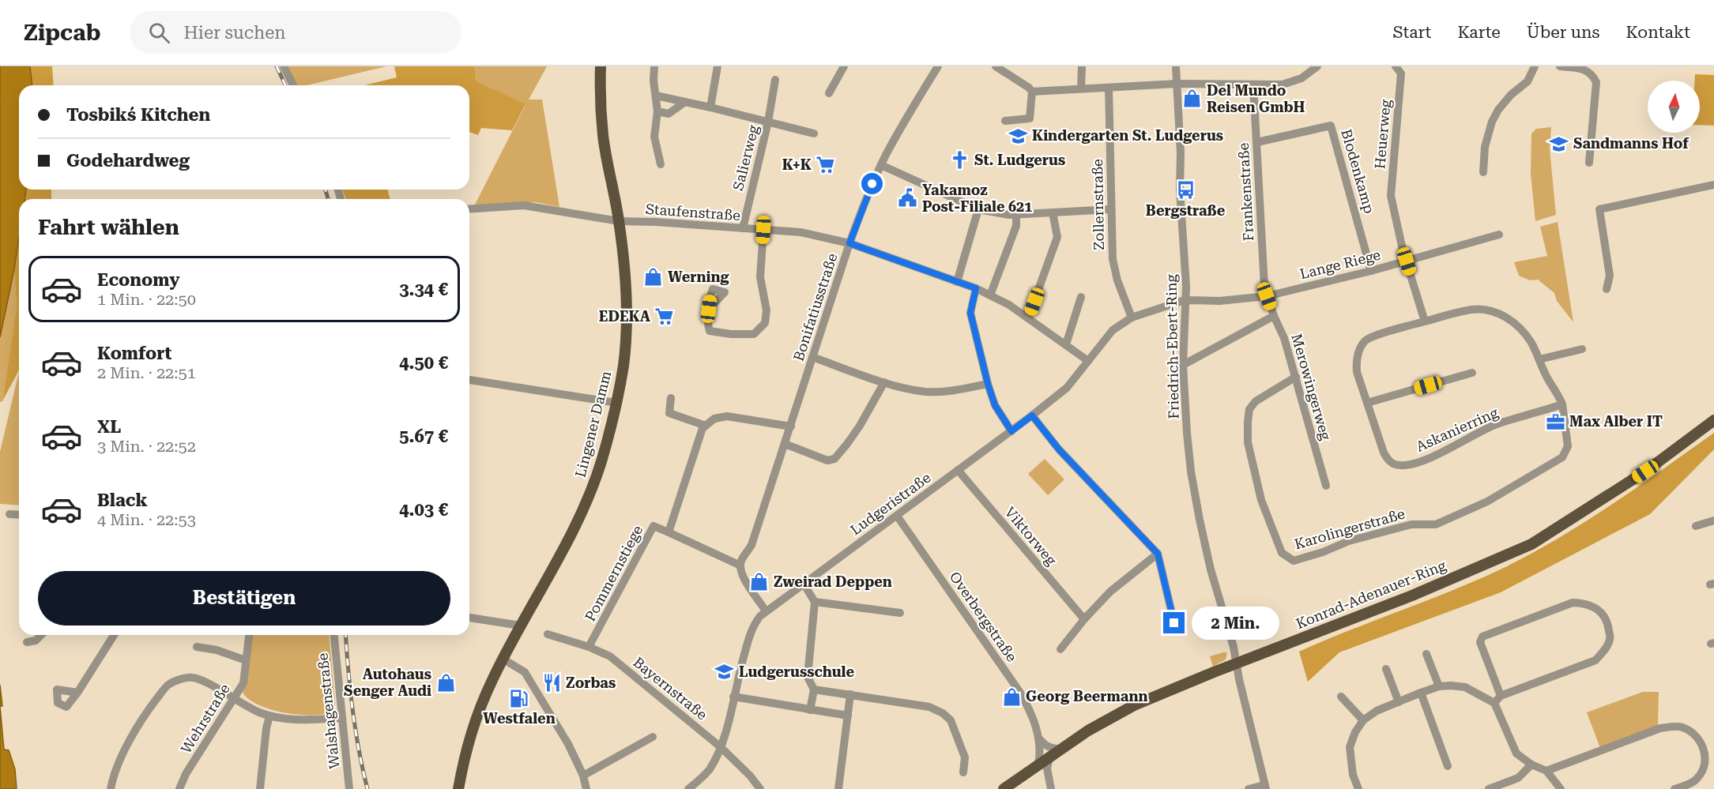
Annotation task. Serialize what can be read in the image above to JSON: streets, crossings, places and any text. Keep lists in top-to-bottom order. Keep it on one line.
{"streets":{"main road":["Lingener Damm","Konrad-Adenauer-Ring"],"street":["Heuerweg","Salierweg","Blodenkamp","Frankenstraße","Zollernstraße","Staufenstraße","Lange Riege","Bonifatiusstraße","Friedrich-Ebert-Ring","Merowingerweg","Askanierring","Ludgeristraße","Karolingerstraße","Viktorweg","Pommernstiege","Overbergstraße","Bayernstraße","Walshagenstraße","Wehrstraße"]},"crossings":[["Heuerweg","Lange Riege"],["Salierweg","Staufenstraße"],["Blodenkamp","Frankenstraße"],["Blodenkamp","Lange Riege"],["Frankenstraße","Lange Riege"],["Frankenstraße","Merowingerweg"],["Zollernstraße","Ludgeristraße"],["Staufenstraße","Bonifatiusstraße"],["Staufenstraße","Lingener Damm"],["Staufenstraße","Ludgeristraße"],["Lange Riege","Friedrich-Ebert-Ring"],["Lange Riege","Merowingerweg"],["Lange Riege","Ludgeristraße"],["Friedrich-Ebert-Ring","Ludgeristraße"],["Friedrich-Ebert-Ring","Konrad-Adenauer-Ring"],["Merowingerweg","Karolingerstraße"],["Askanierring","Karolingerstraße"],["Ludgeristraße","Viktorweg"],["Ludgeristraße","Overbergstraße"],["Ludgeristraße","Bayernstraße"],["Pommernstiege","Bayernstraße"],["Konrad-Adenauer-Ring","Overbergstraße"]],"places":{"shop":["Del Mundo Reisen GmbH","Werning","Zweirad Deppen","Autohaus Senger Audi","Georg Beermann"],"school or university":["Kindergarten St. Ludgerus","Sandmanns Hof","Ludgerusschule"],"church":["St. Ludgerus"],"supermarket":["K+K","EDEKA"],"bus stop":["Bergstraße"],"public building":["Yakamoz Post-Filiale 621"],"office":["Max Alber IT"],"restaurant":["Zorbas"],"fuel station":["Westfalen"]},"north":"top","page":{"header":"Zipcab","search":"Hier suchen","nav":["Start","Karte","Über uns","Kontakt"],"banner":["Tosbik´s Kitchen","Godehardweg"],"heading":"Fahrt wählen","list":[{"name":"Economy","note":"1 Min. · 22:50","value":"3.34 €"},{"name":"Komfort","note":"2 Min. · 22:51","value":"4.50 €"},{"name":"XL","note":"3 Min. · 22:52","value":"5.67 €"},{"name":"Black","note":"4 Min. · 22:53","value":"4.03 €"}],"buttons":"Bestätigen","bubble":"2 Min."}}
